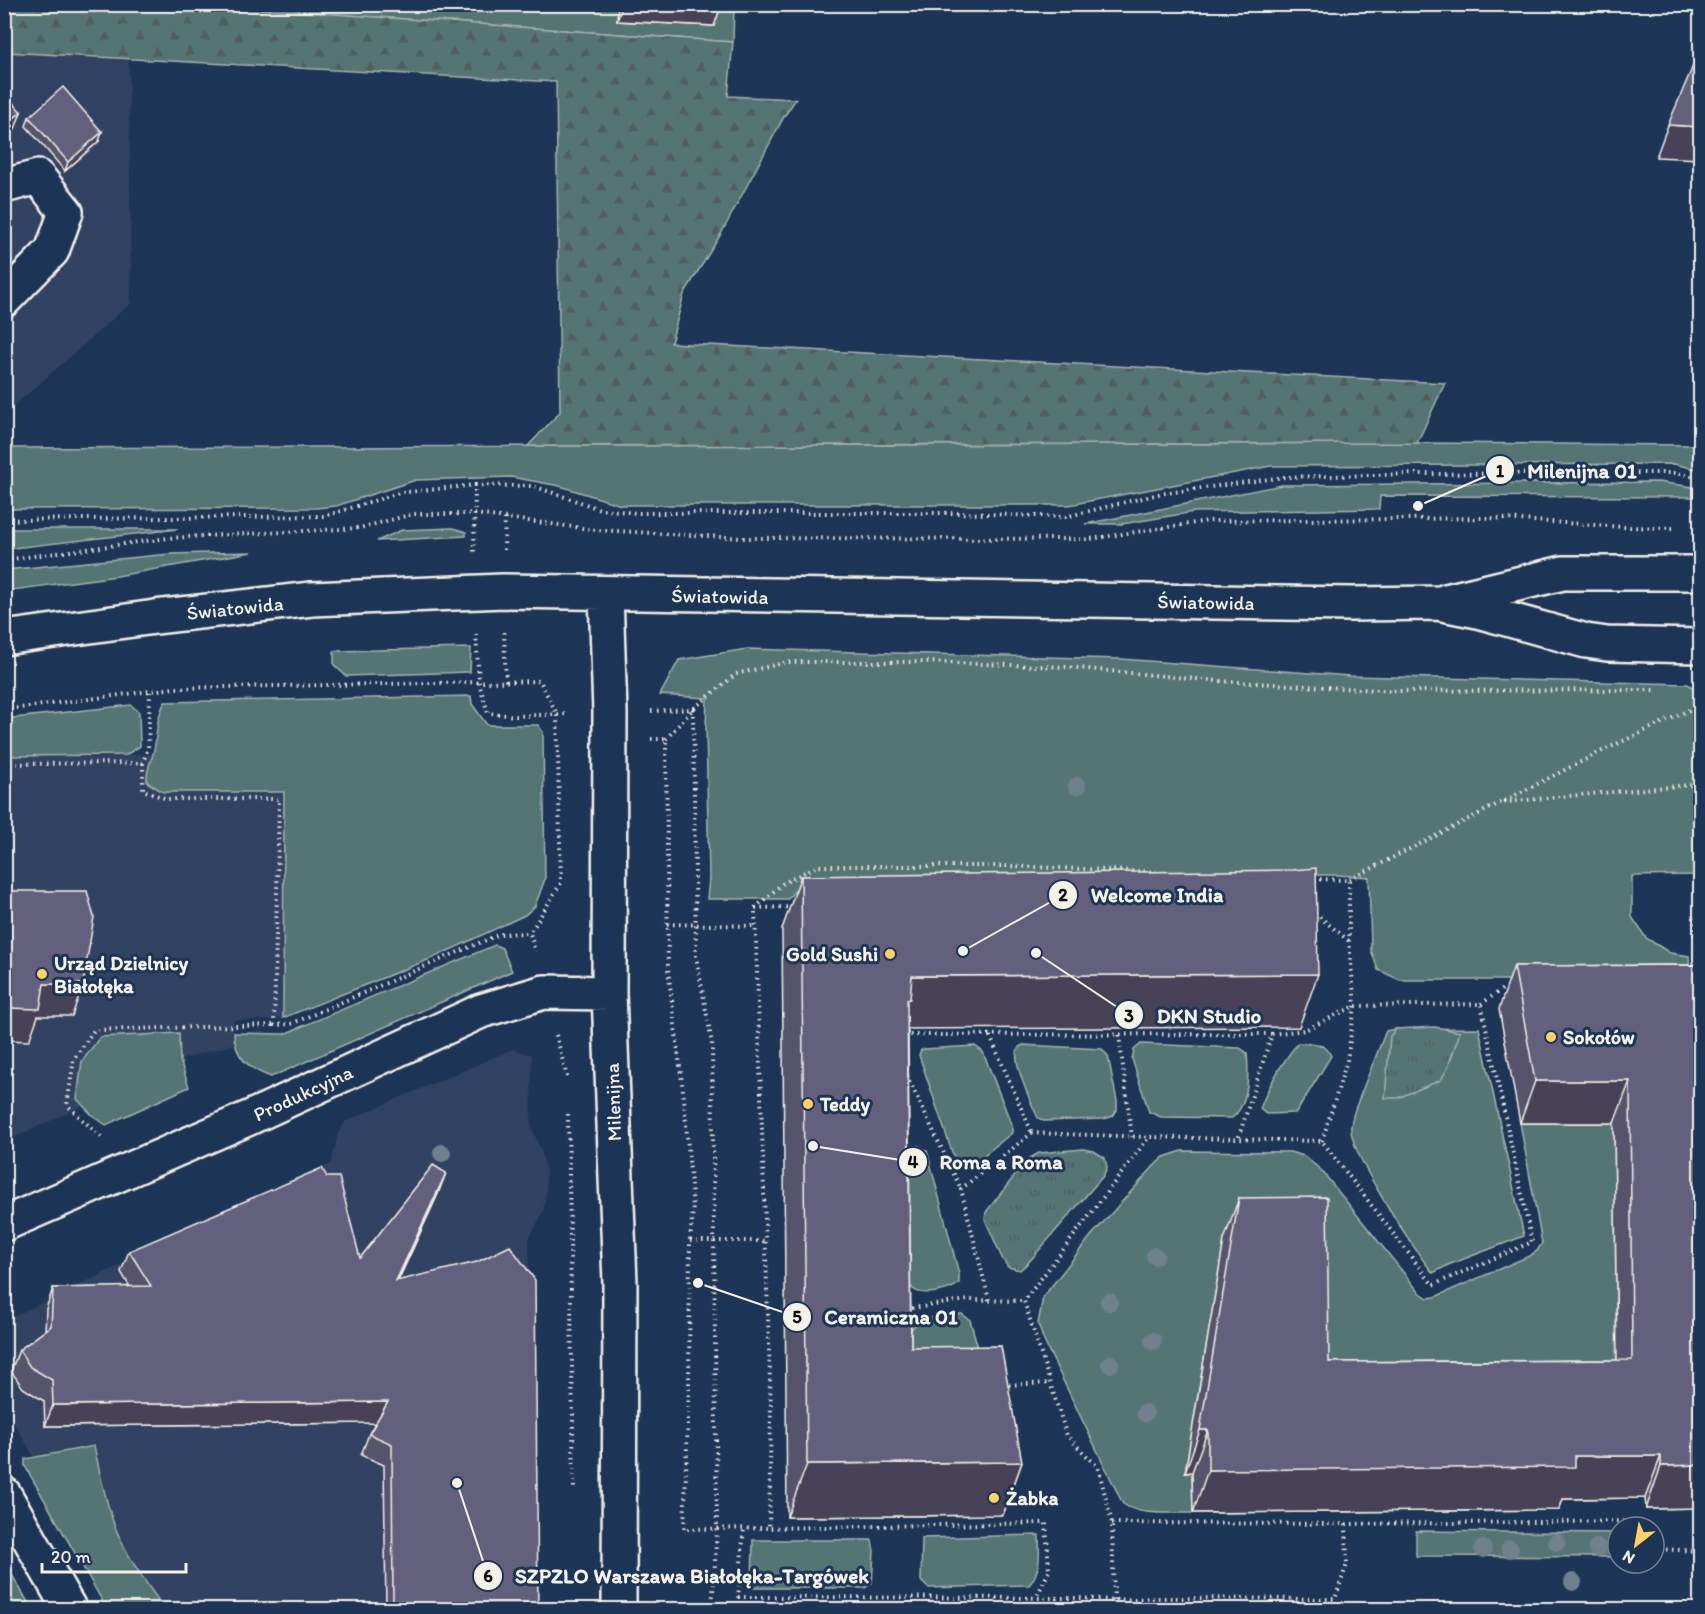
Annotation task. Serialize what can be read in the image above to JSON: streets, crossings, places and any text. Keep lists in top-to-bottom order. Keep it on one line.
{"streets":{"street":["Światowida","Produkcyjna","Milenijna"]},"crossings":[["Światowida","Milenijna"],["Produkcyjna","Milenijna"]],"places":["Milenijna 01","Welcome India","DKN Studio","Gold Sushi","Urząd Dzielnicy Białołęka","Sokołów","Teddy","Roma a Roma","Ceramiczna 01","SZPZLO Warszawa Białołęka-Targówek","Żabka"],"scale_bar":"20 m","north":"bottom left"}
